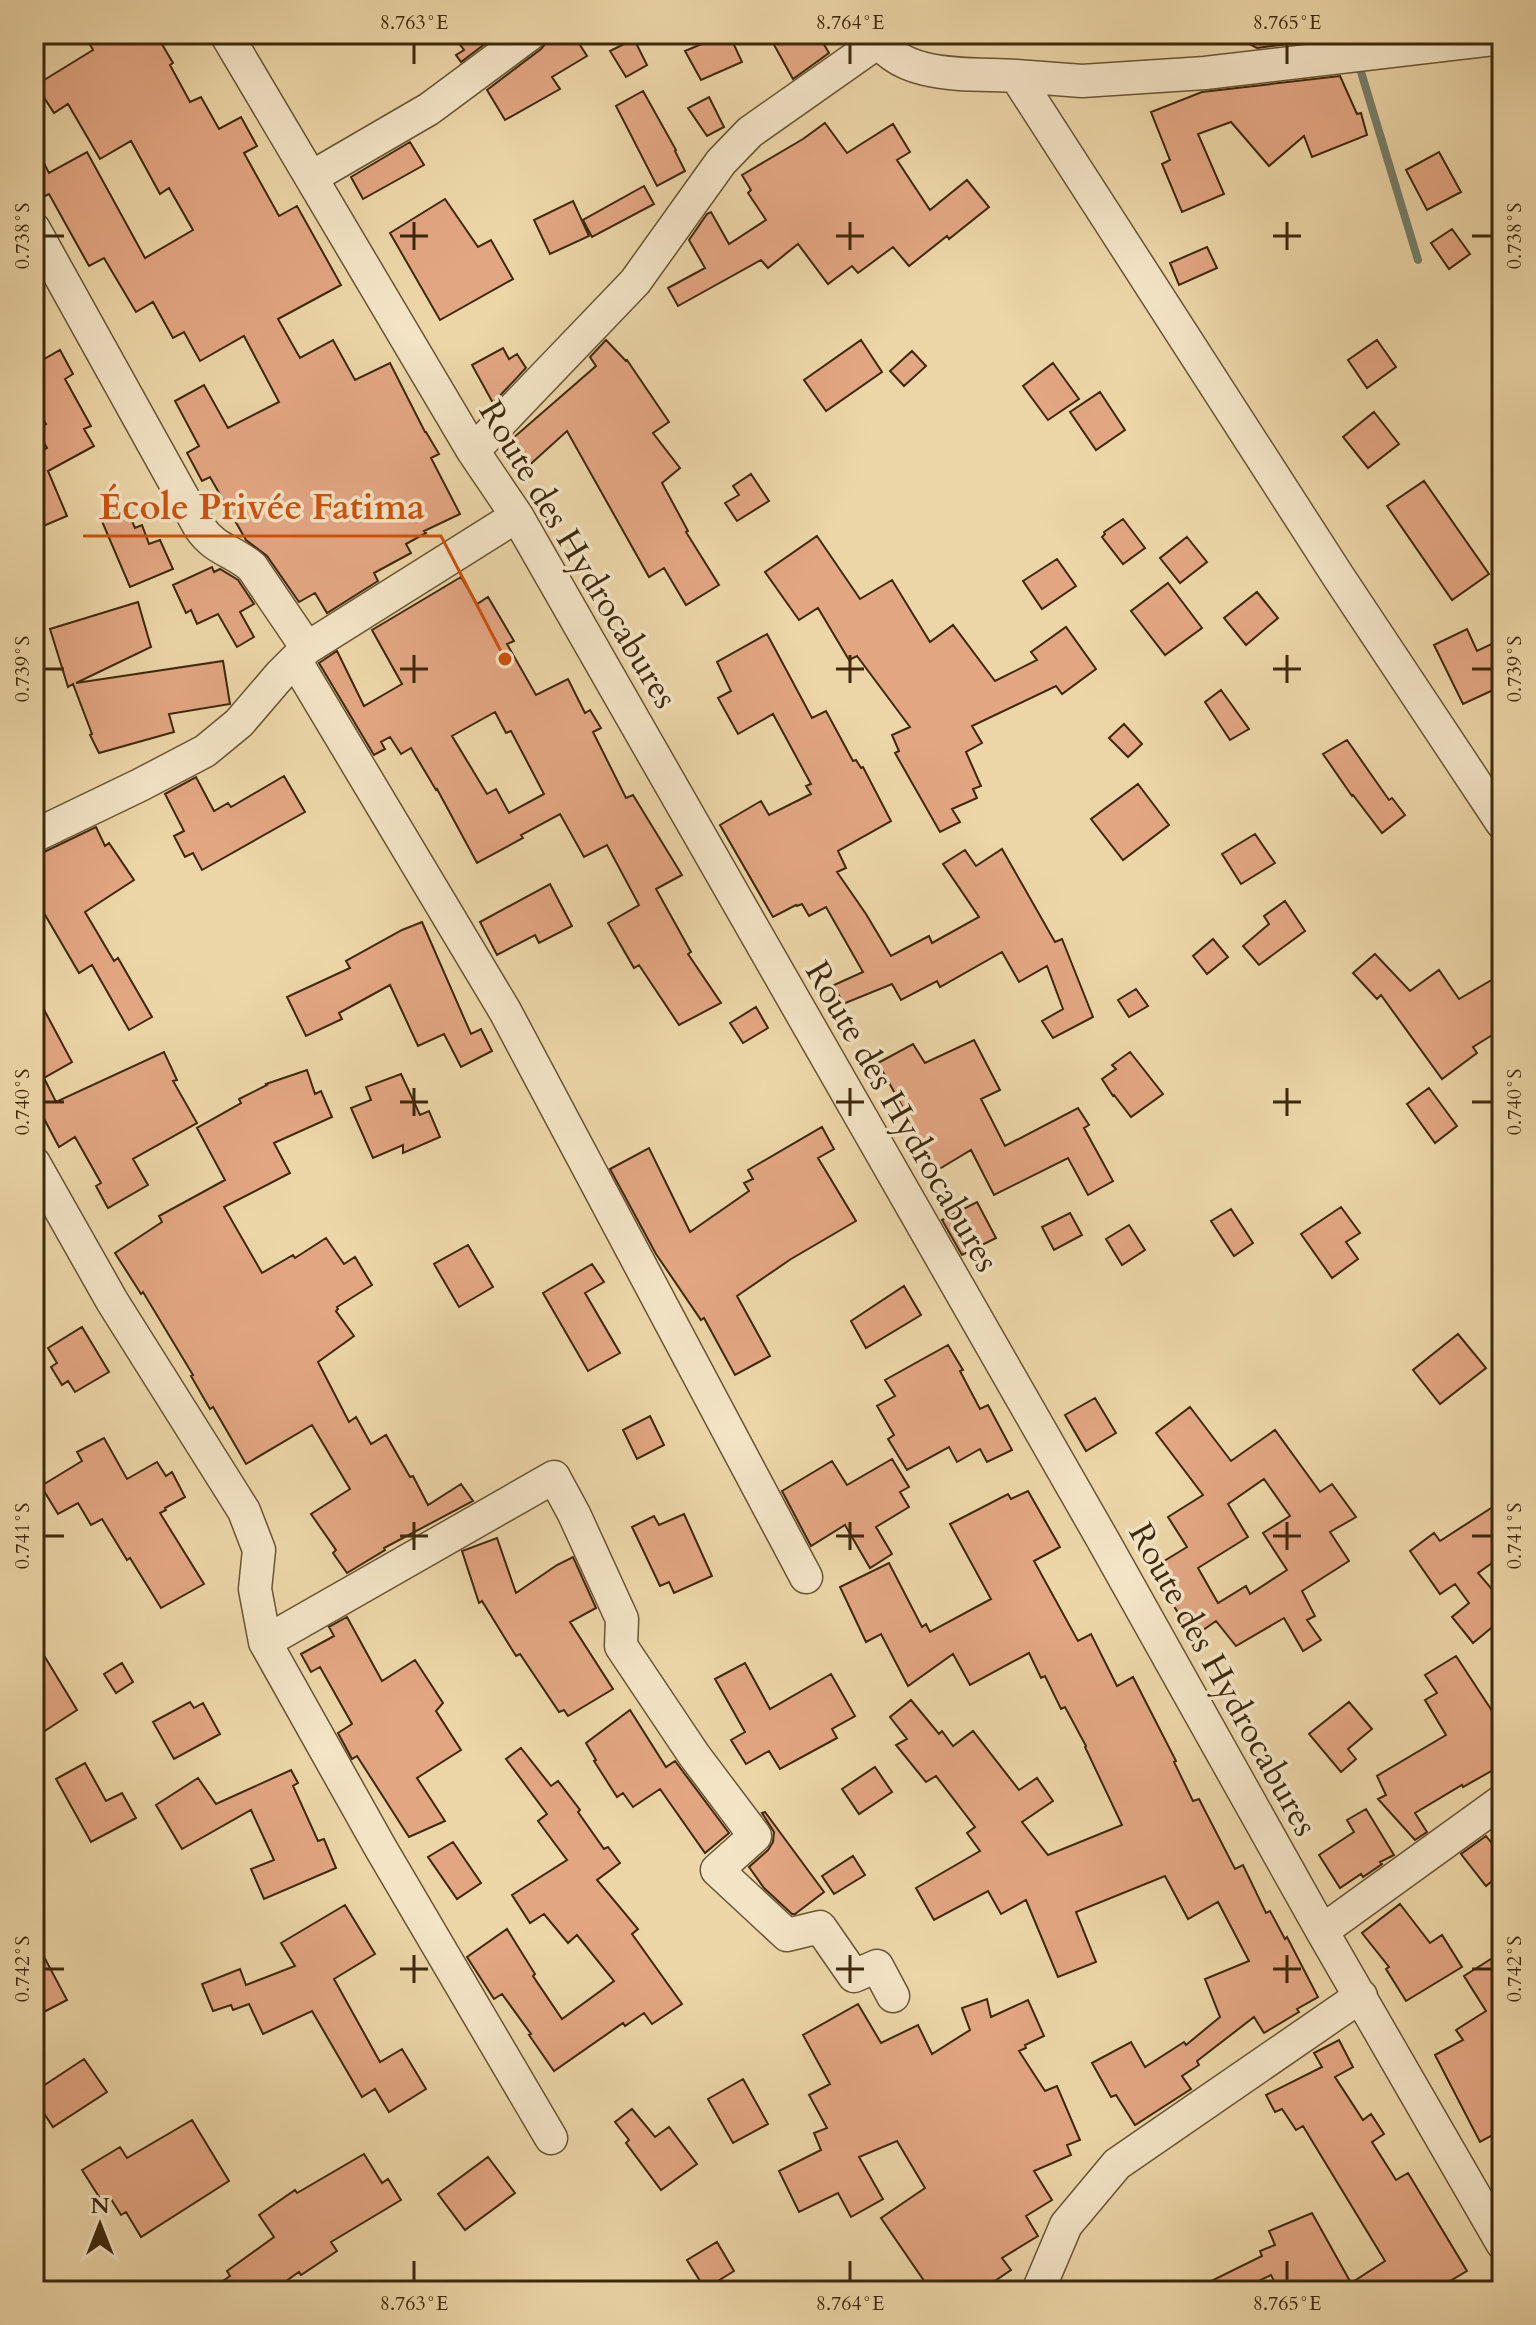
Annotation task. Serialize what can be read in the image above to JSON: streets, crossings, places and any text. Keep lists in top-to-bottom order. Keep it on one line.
{"streets":{"street":["Route des Hydrocabures"]},"places":["École Privée Fatima"],"north":"top","coordinates":["8.763°E","8.764°E","8.765°E","0.738°S","0.739°S","0.740°S","0.741°S","0.742°S"]}
